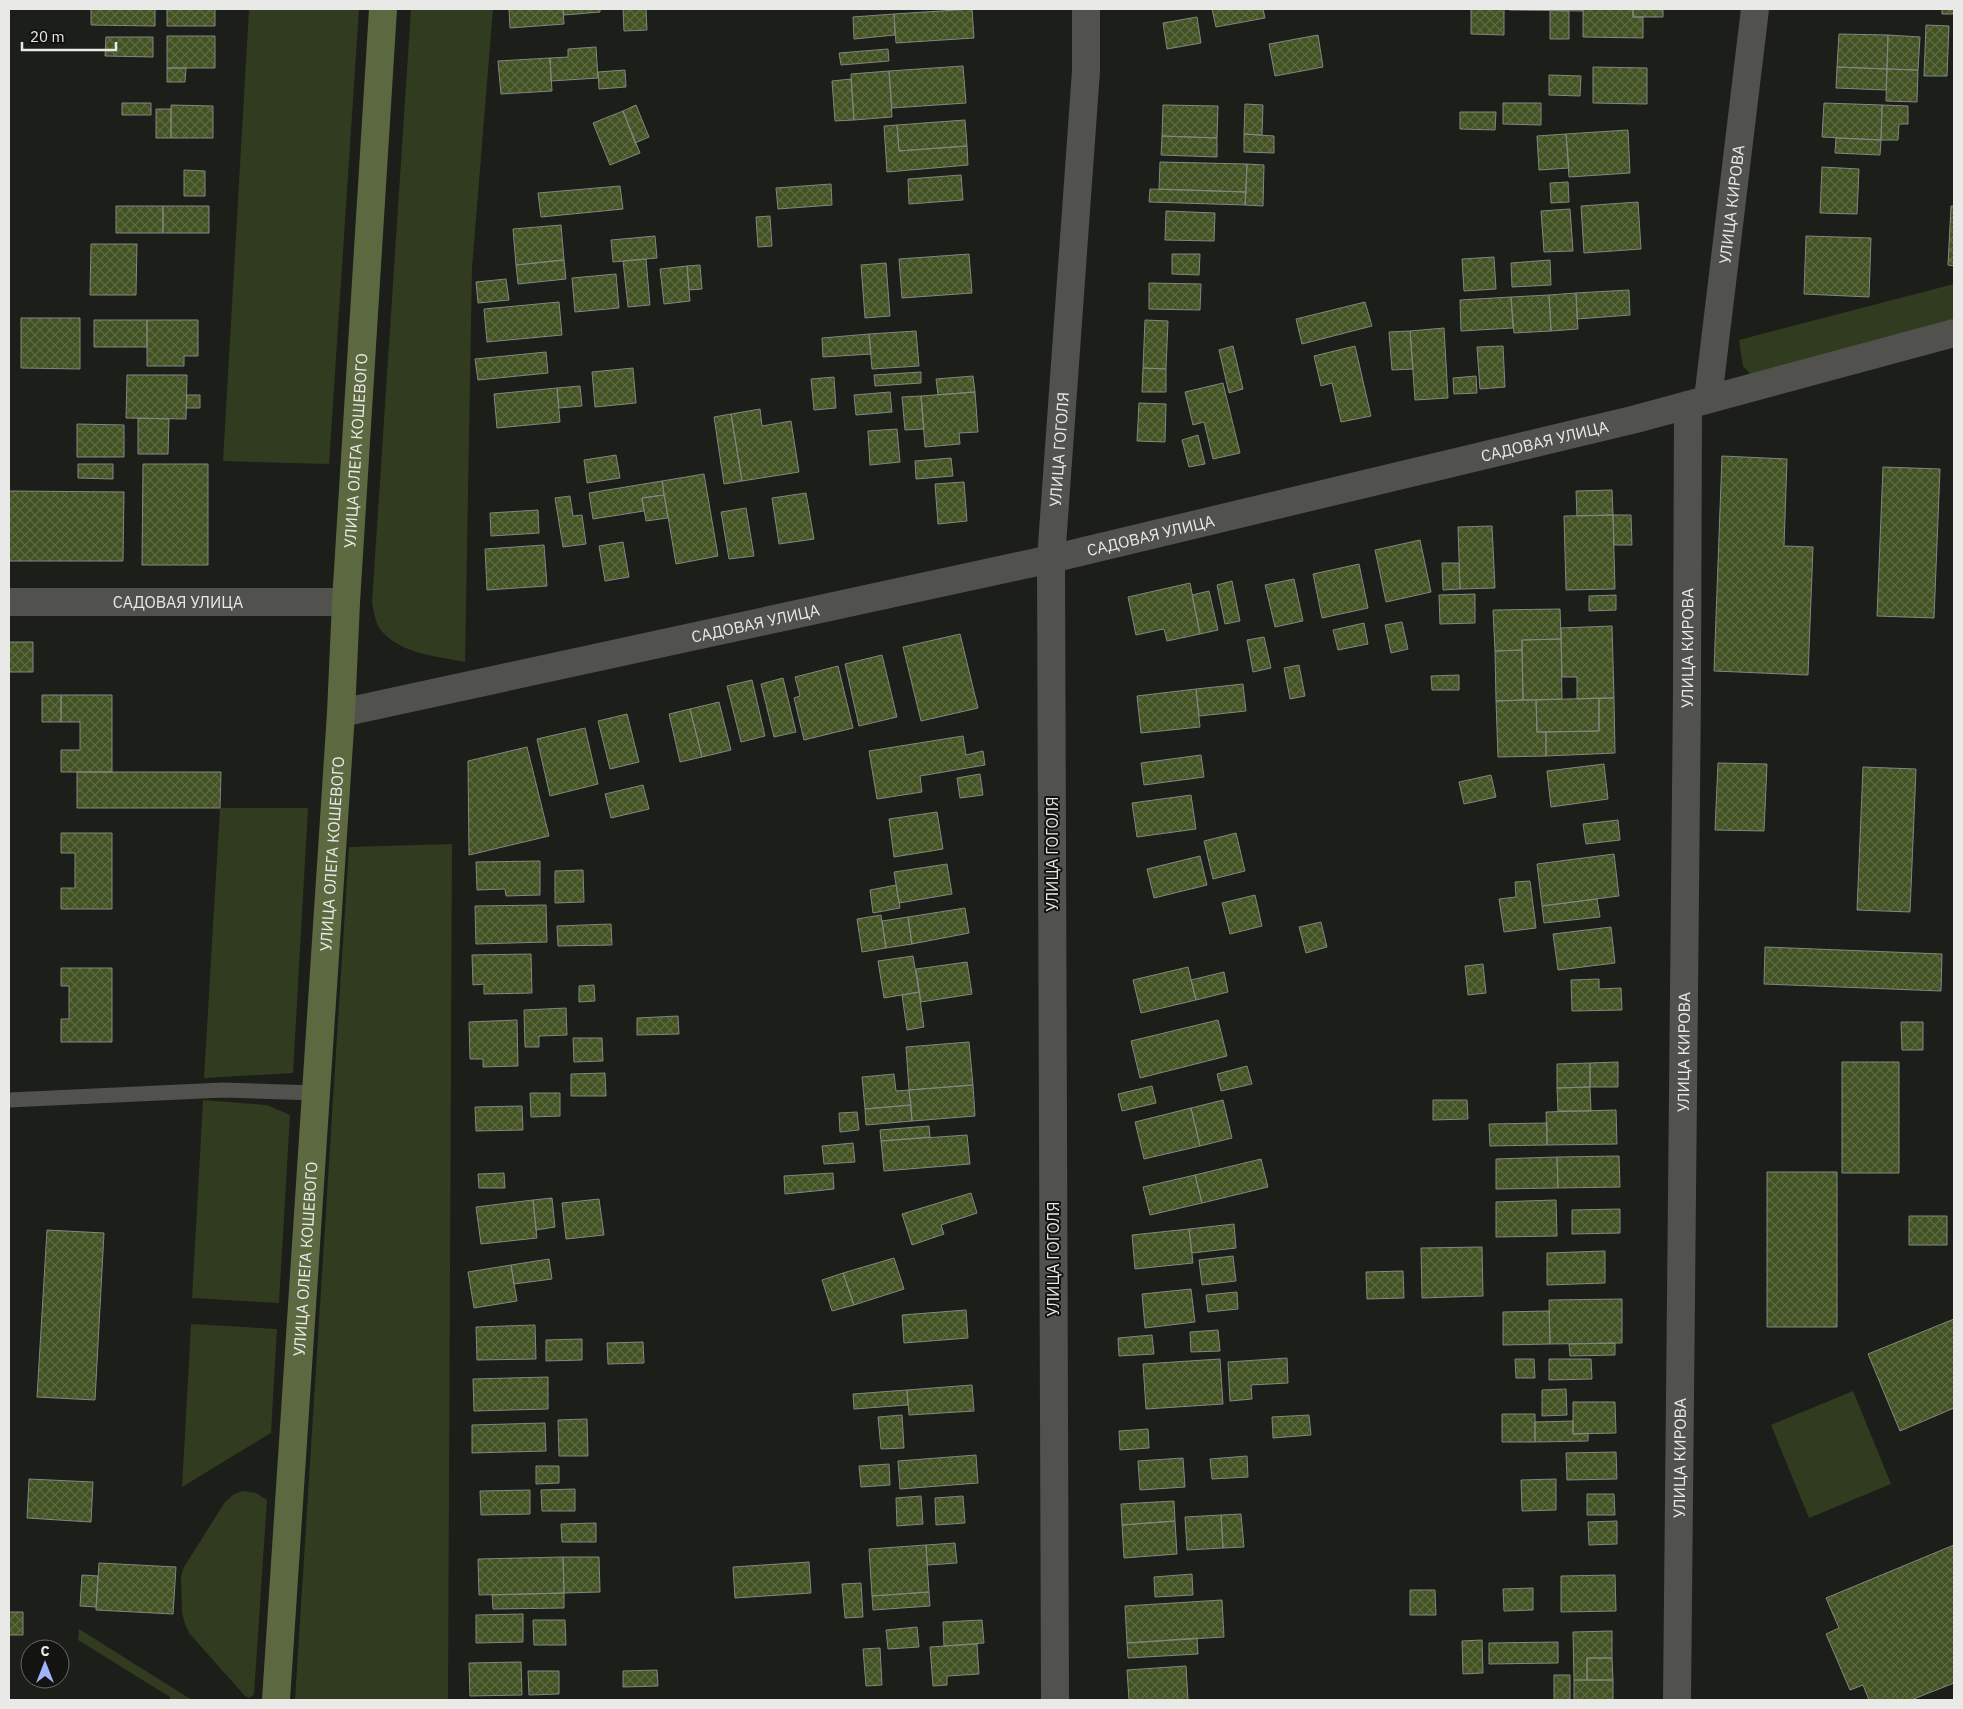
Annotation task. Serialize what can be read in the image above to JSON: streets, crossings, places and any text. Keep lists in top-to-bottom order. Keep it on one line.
{"streets":{"street":["УЛИЦА КИРОВА","САДОВАЯ УЛИЦА","УЛИЦА ГОГОЛЯ","УЛИЦА ОЛЕГА КОШЕВОГО"]},"crossings":[["УЛИЦА КИРОВА","САДОВАЯ УЛИЦА"],["САДОВАЯ УЛИЦА","УЛИЦА ГОГОЛЯ"],["САДОВАЯ УЛИЦА","УЛИЦА ОЛЕГА КОШЕВОГО"]],"scale_bar":"20 m","north":"top"}
